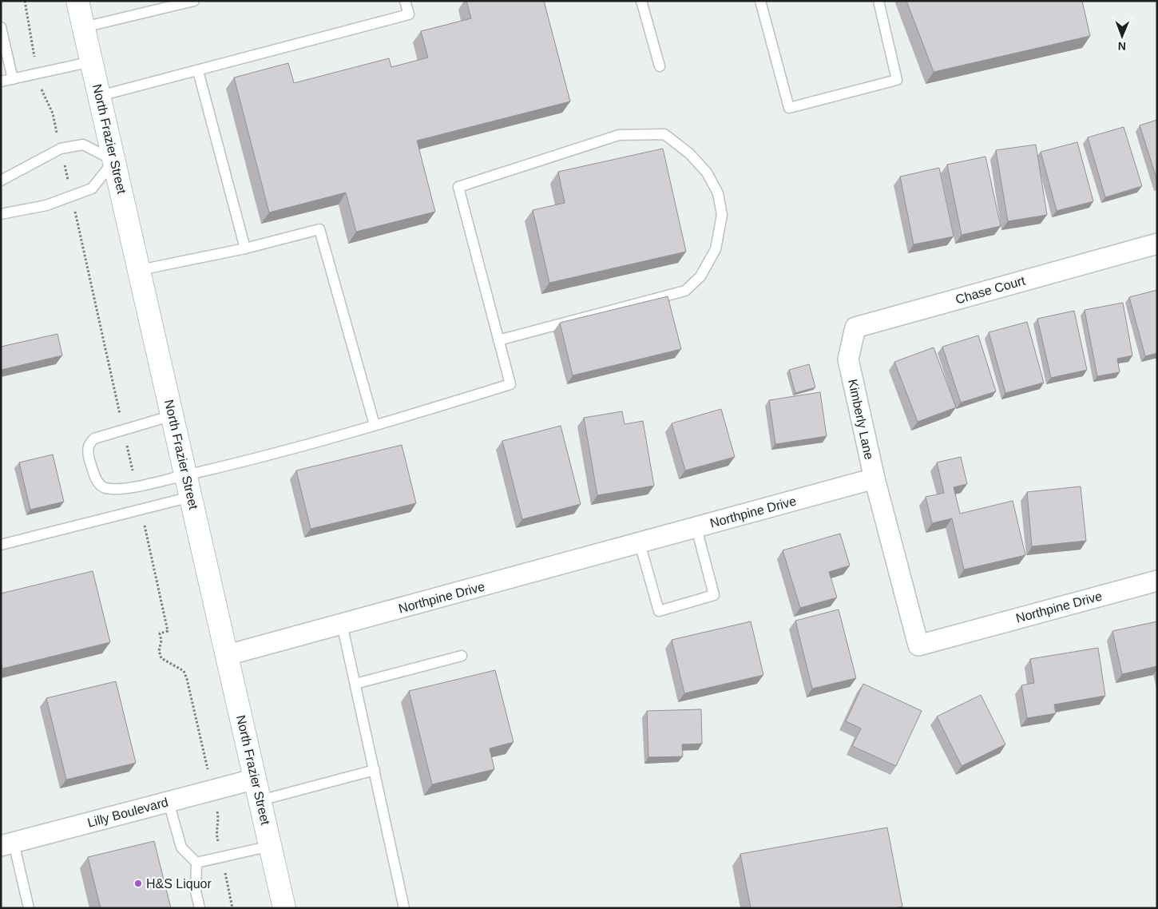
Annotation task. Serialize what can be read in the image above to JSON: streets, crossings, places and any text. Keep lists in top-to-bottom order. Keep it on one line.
{"streets":{"main road":["North Frazier Street"],"street":["Chase Court","Kimberly Lane","Northpine Drive","Lilly Boulevard"]},"crossings":[["North Frazier Street","Northpine Drive"],["North Frazier Street","Lilly Boulevard"],["Chase Court","Kimberly Lane"],["Kimberly Lane","Northpine Drive"]],"places":["H&S Liquor"],"north":"bottom"}
